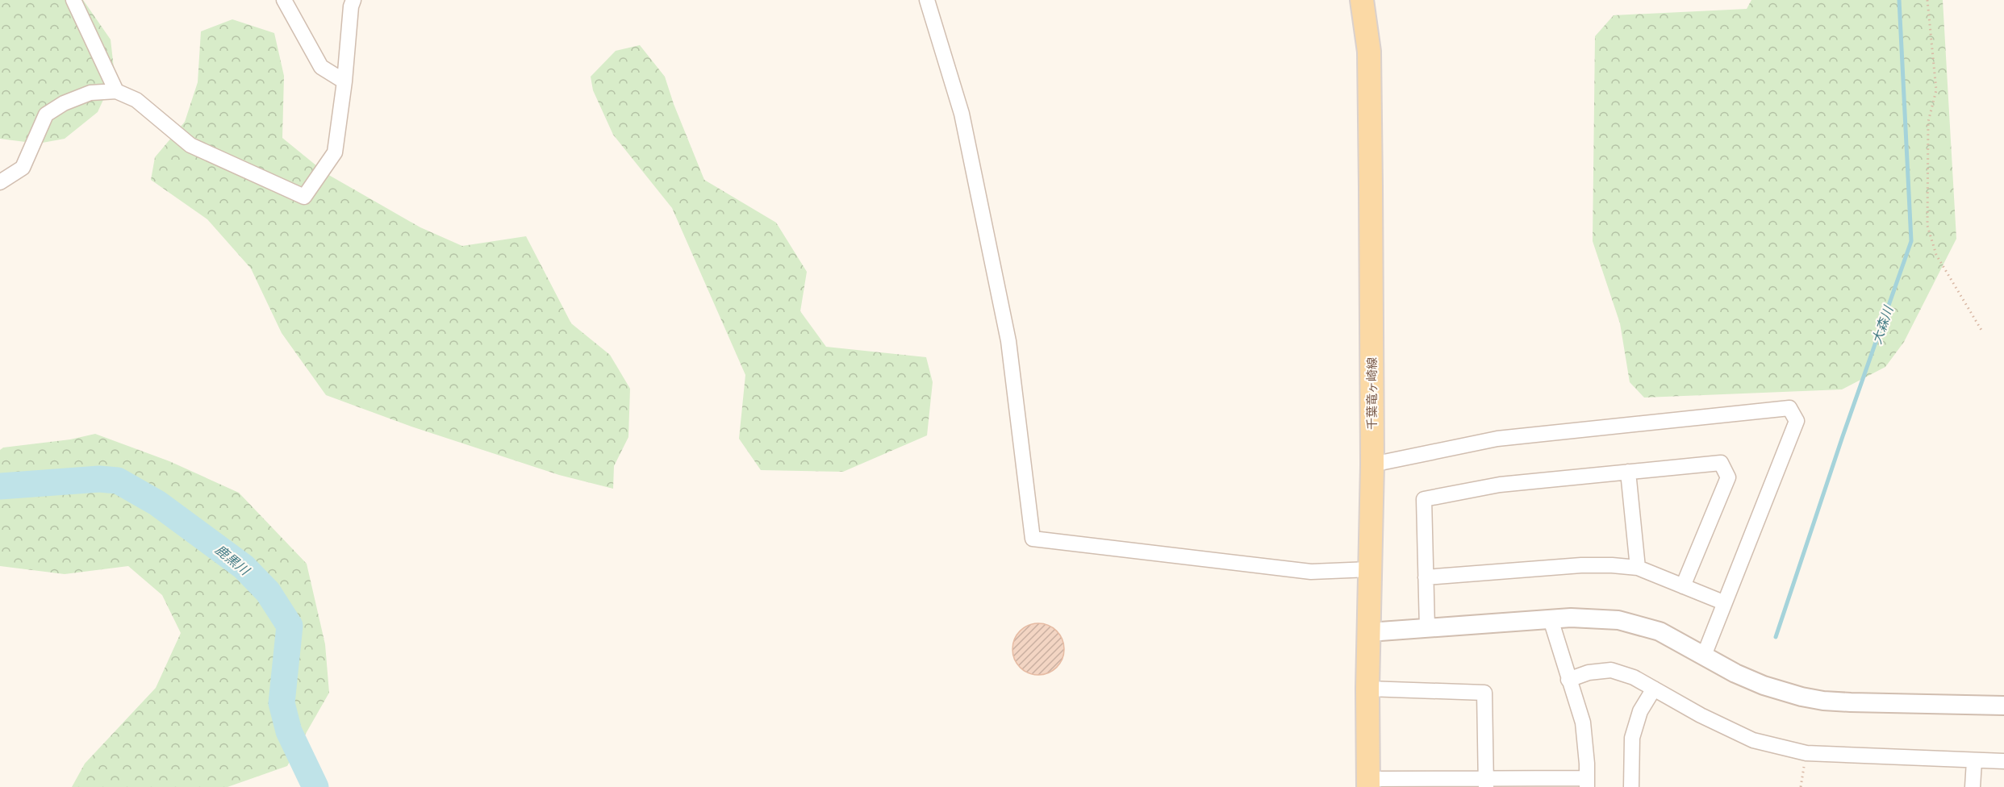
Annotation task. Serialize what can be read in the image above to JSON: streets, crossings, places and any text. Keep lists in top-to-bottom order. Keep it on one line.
{"streets":{"main road":["千葉竜ヶ崎線"]},"water":["大森川","鹿黒川"]}
